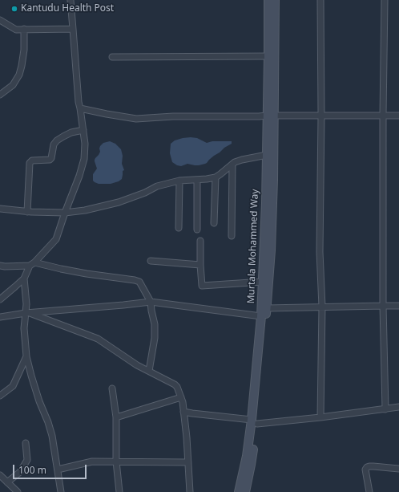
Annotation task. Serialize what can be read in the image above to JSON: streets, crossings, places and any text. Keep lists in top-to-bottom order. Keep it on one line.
{"streets":{"main road":["Murtala Mohammed Way"]},"places":["Kantudu Health Post"],"scale_bar":"100 m"}
